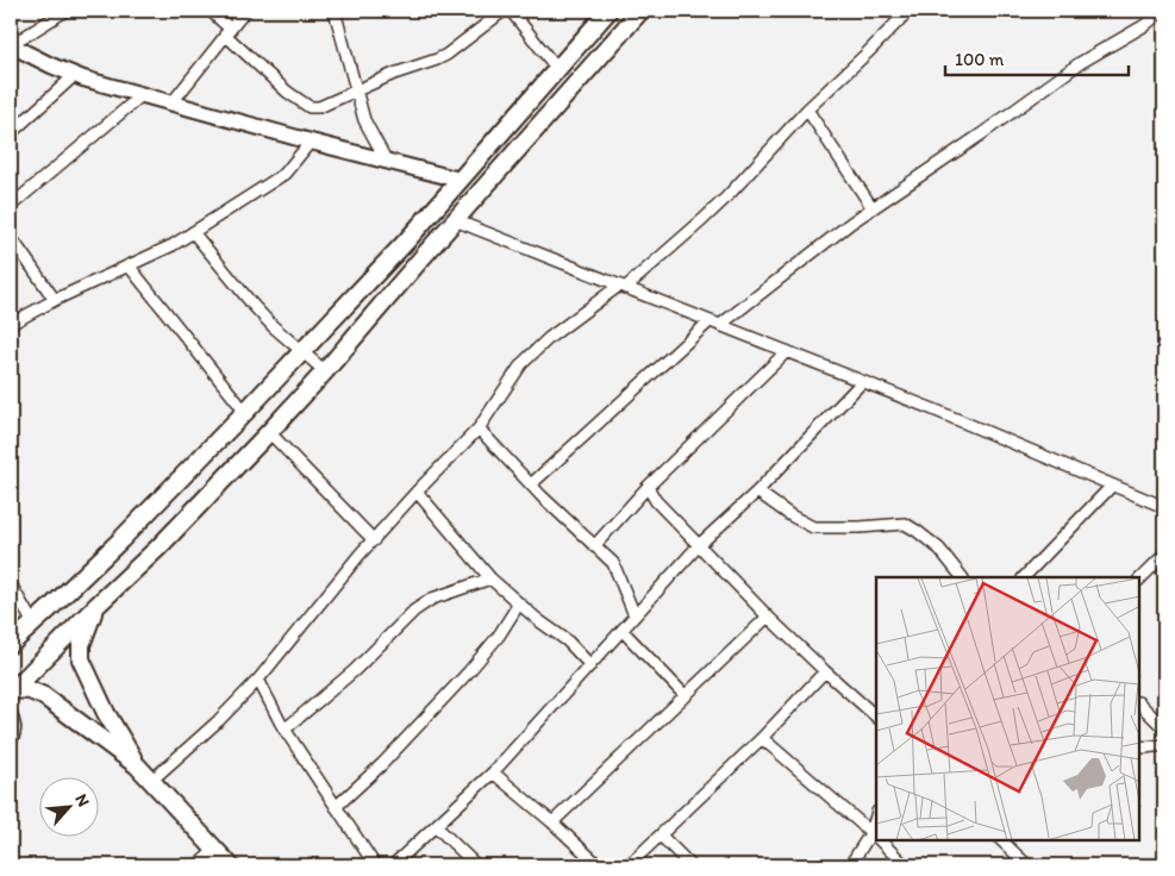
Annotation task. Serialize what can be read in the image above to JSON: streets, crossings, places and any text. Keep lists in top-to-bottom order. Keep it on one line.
{"scale_bar":"100 m","north":"top right"}
